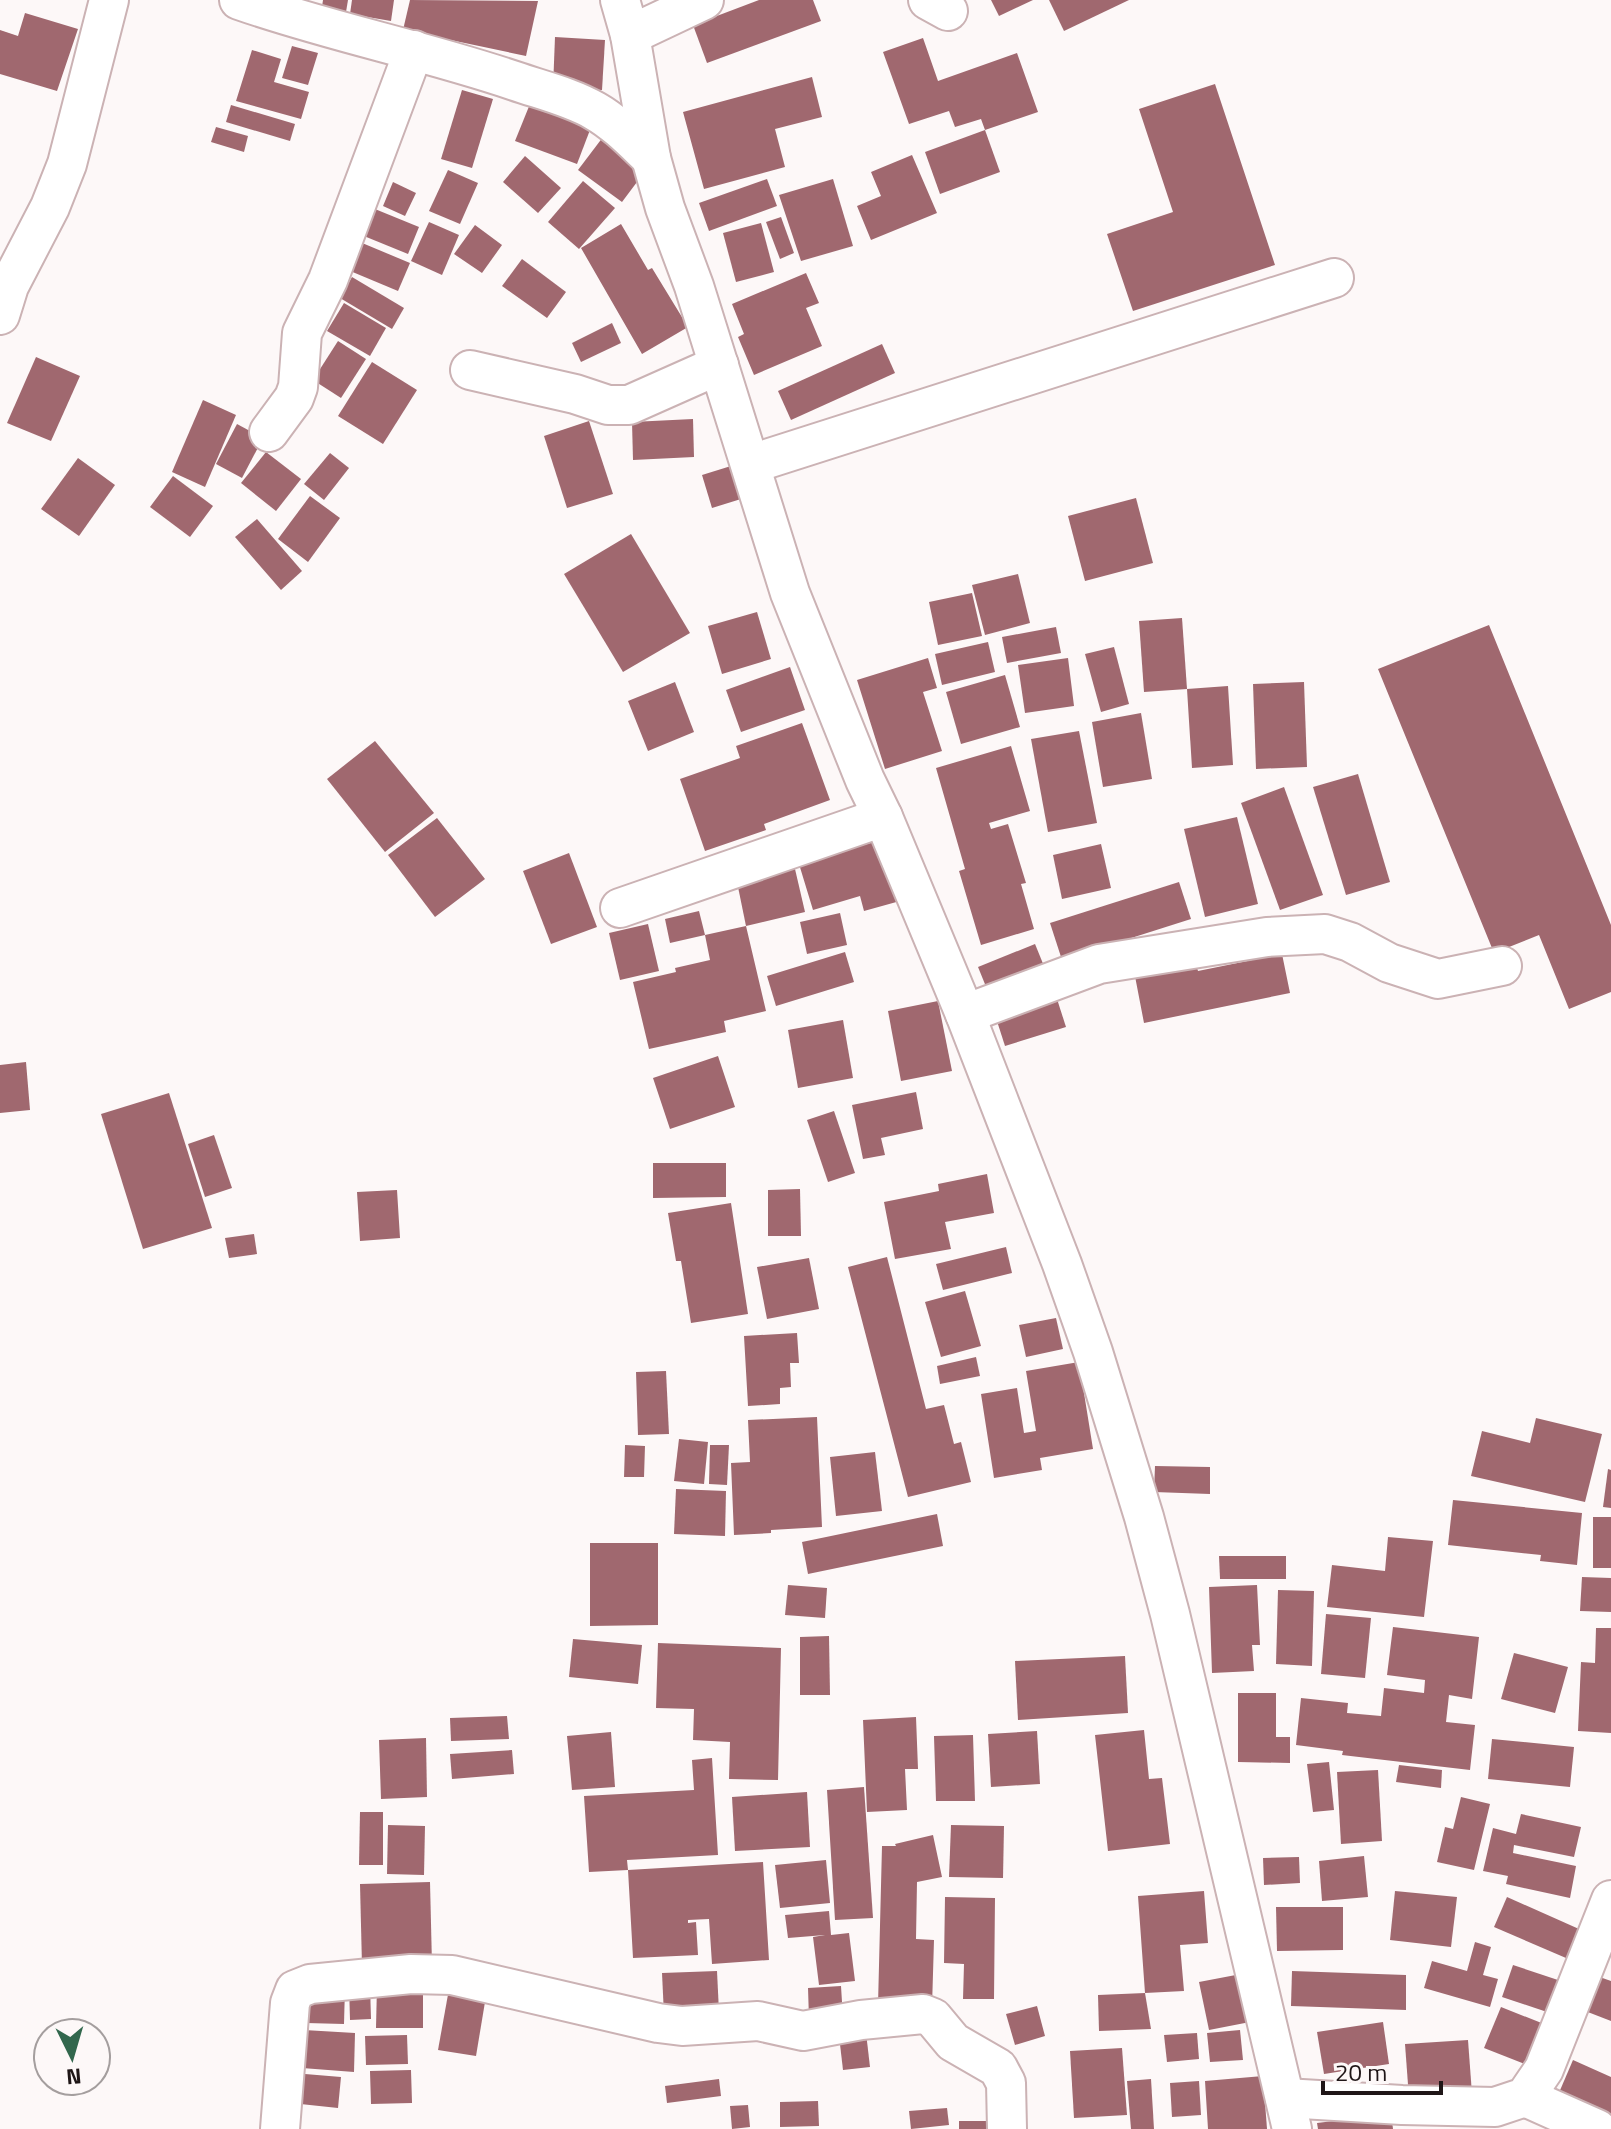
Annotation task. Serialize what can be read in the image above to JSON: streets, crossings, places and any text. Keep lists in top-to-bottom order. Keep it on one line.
{"scale_bar":"20 m","north":"bottom"}
